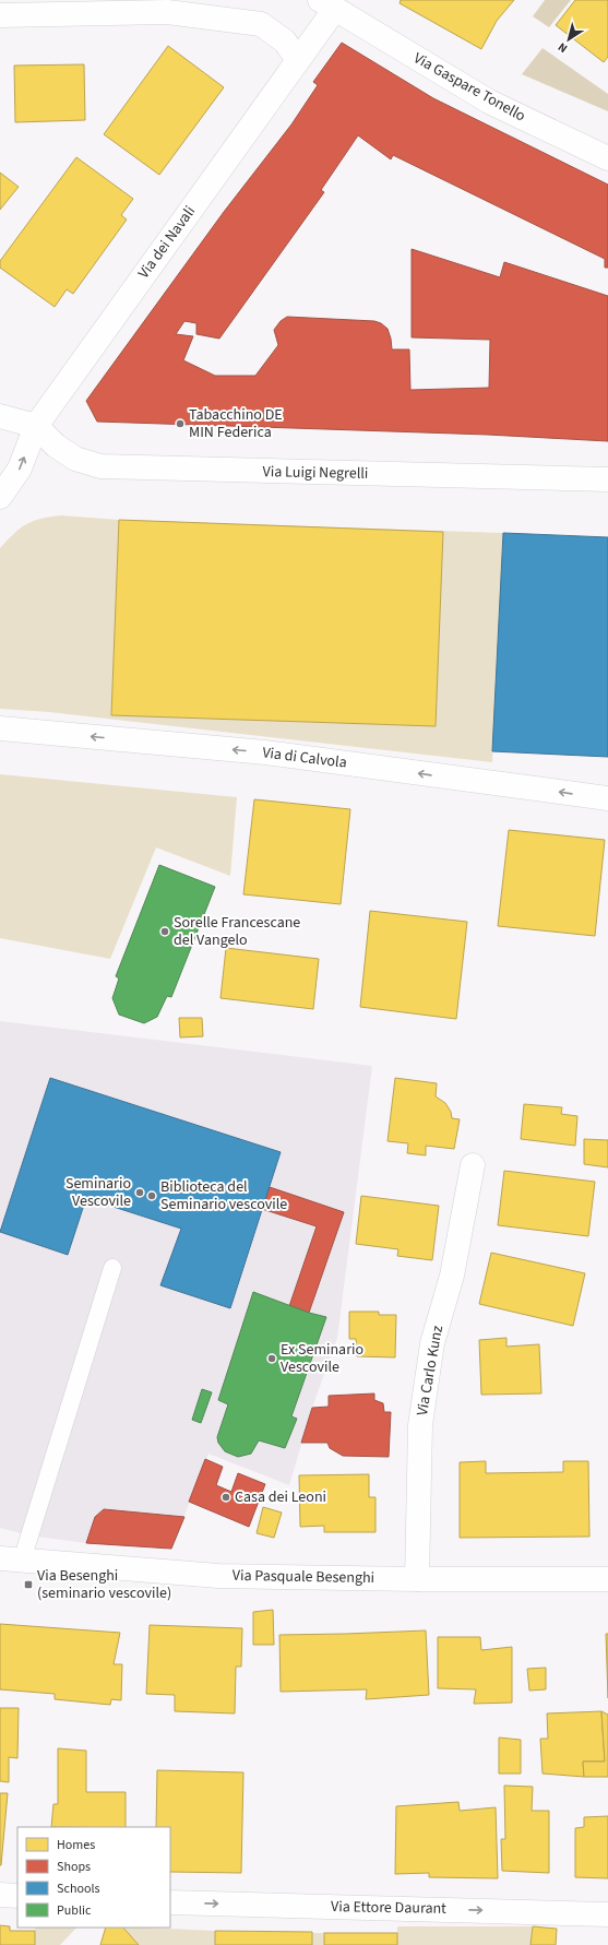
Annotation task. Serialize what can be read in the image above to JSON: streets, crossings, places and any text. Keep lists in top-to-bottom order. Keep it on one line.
{"streets":{"street":["Via Gaspare Tonello","Via dei Navali","Via Luigi Negrelli","Via di Calvola","Via Carlo Kunz","Via Pasquale Besenghi","Via Ettore Daurant"]},"crossings":[["Via Gaspare Tonello","Via dei Navali"],["Via dei Navali","Via Luigi Negrelli"],["Via Carlo Kunz","Via Pasquale Besenghi"]],"one_way":["Via di Calvola","Via Ettore Daurant"],"places":{"other":["Tabacchino DE MIN Federica","Sorelle Francescane del Vangelo","Seminario Vescovile","Biblioteca del Seminario vescovile","Ex Seminario Vescovile","Casa dei Leoni"],"transit":["Via Besenghi (seminario vescovile)"]},"legend":["Homes","Shops","Schools","Public"],"north":"bottom left"}
